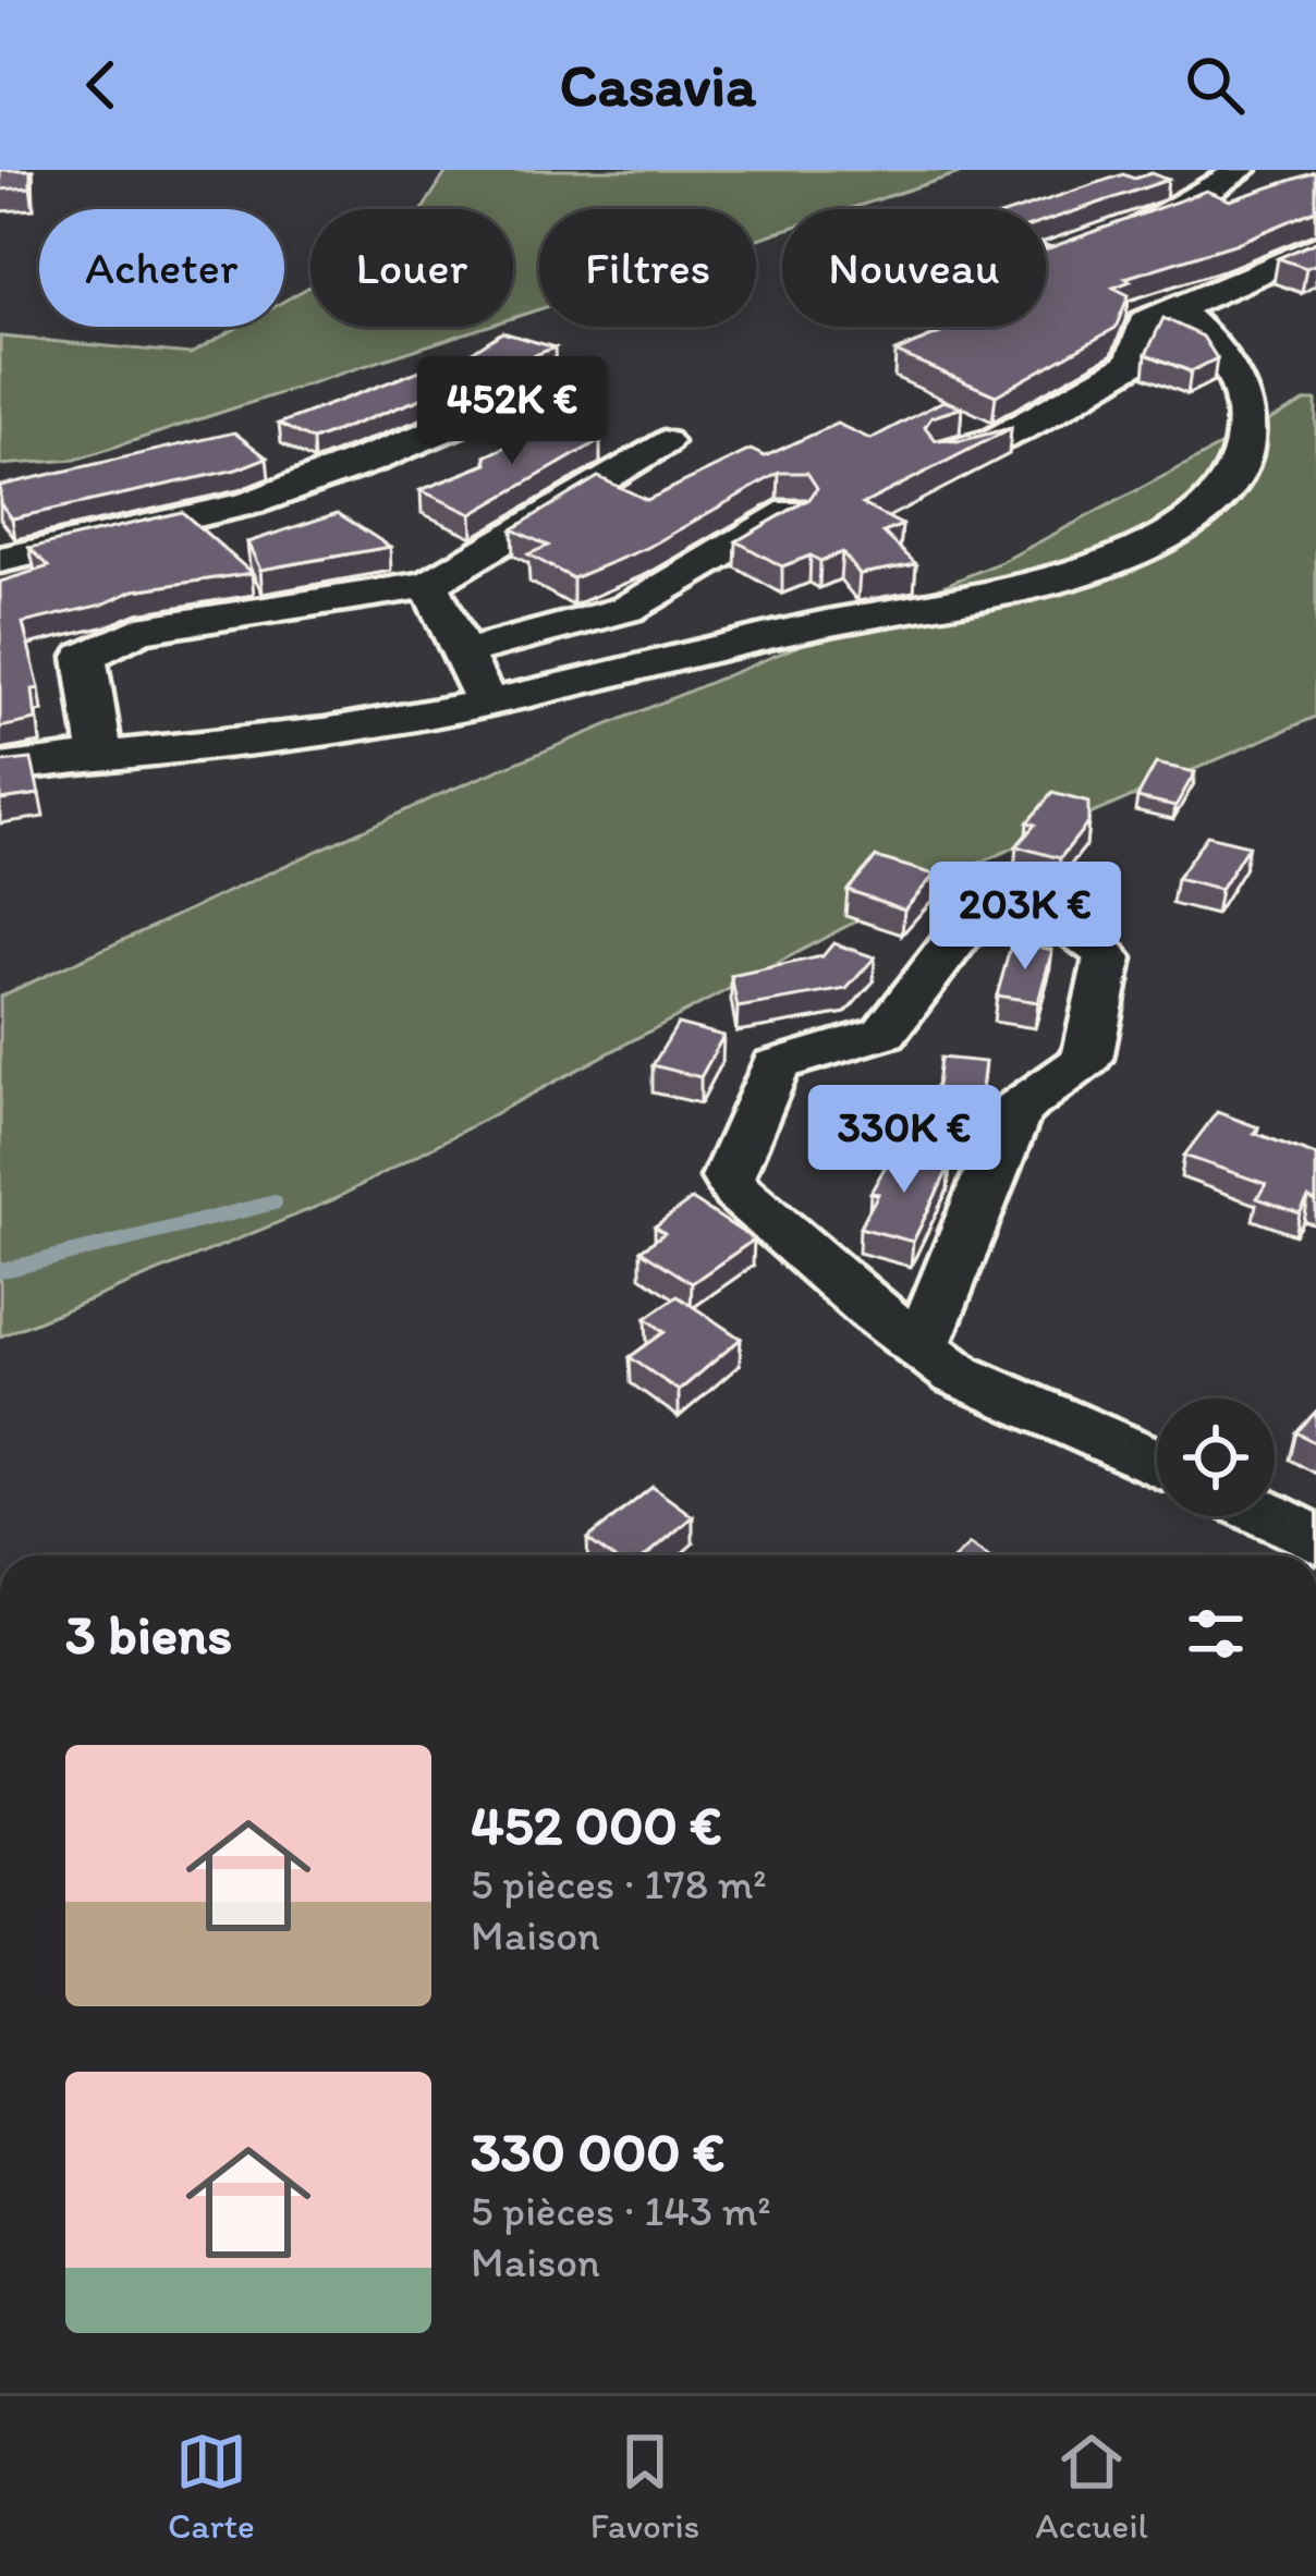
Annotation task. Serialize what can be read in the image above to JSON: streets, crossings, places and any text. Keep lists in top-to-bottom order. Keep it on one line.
{"page":{"header":"Casavia","chip":["Acheter","Louer","Filtres","Nouveau"],"price":["452K €","203K €","330K €"],"heading":"3 biens","list":[{"name":"452 000 €","note":"5 pièces · 178 m² · Maison"},{"name":"330 000 €","note":"5 pièces · 143 m² · Maison"}],"tabs":["Carte","Favoris","Accueil"]}}
